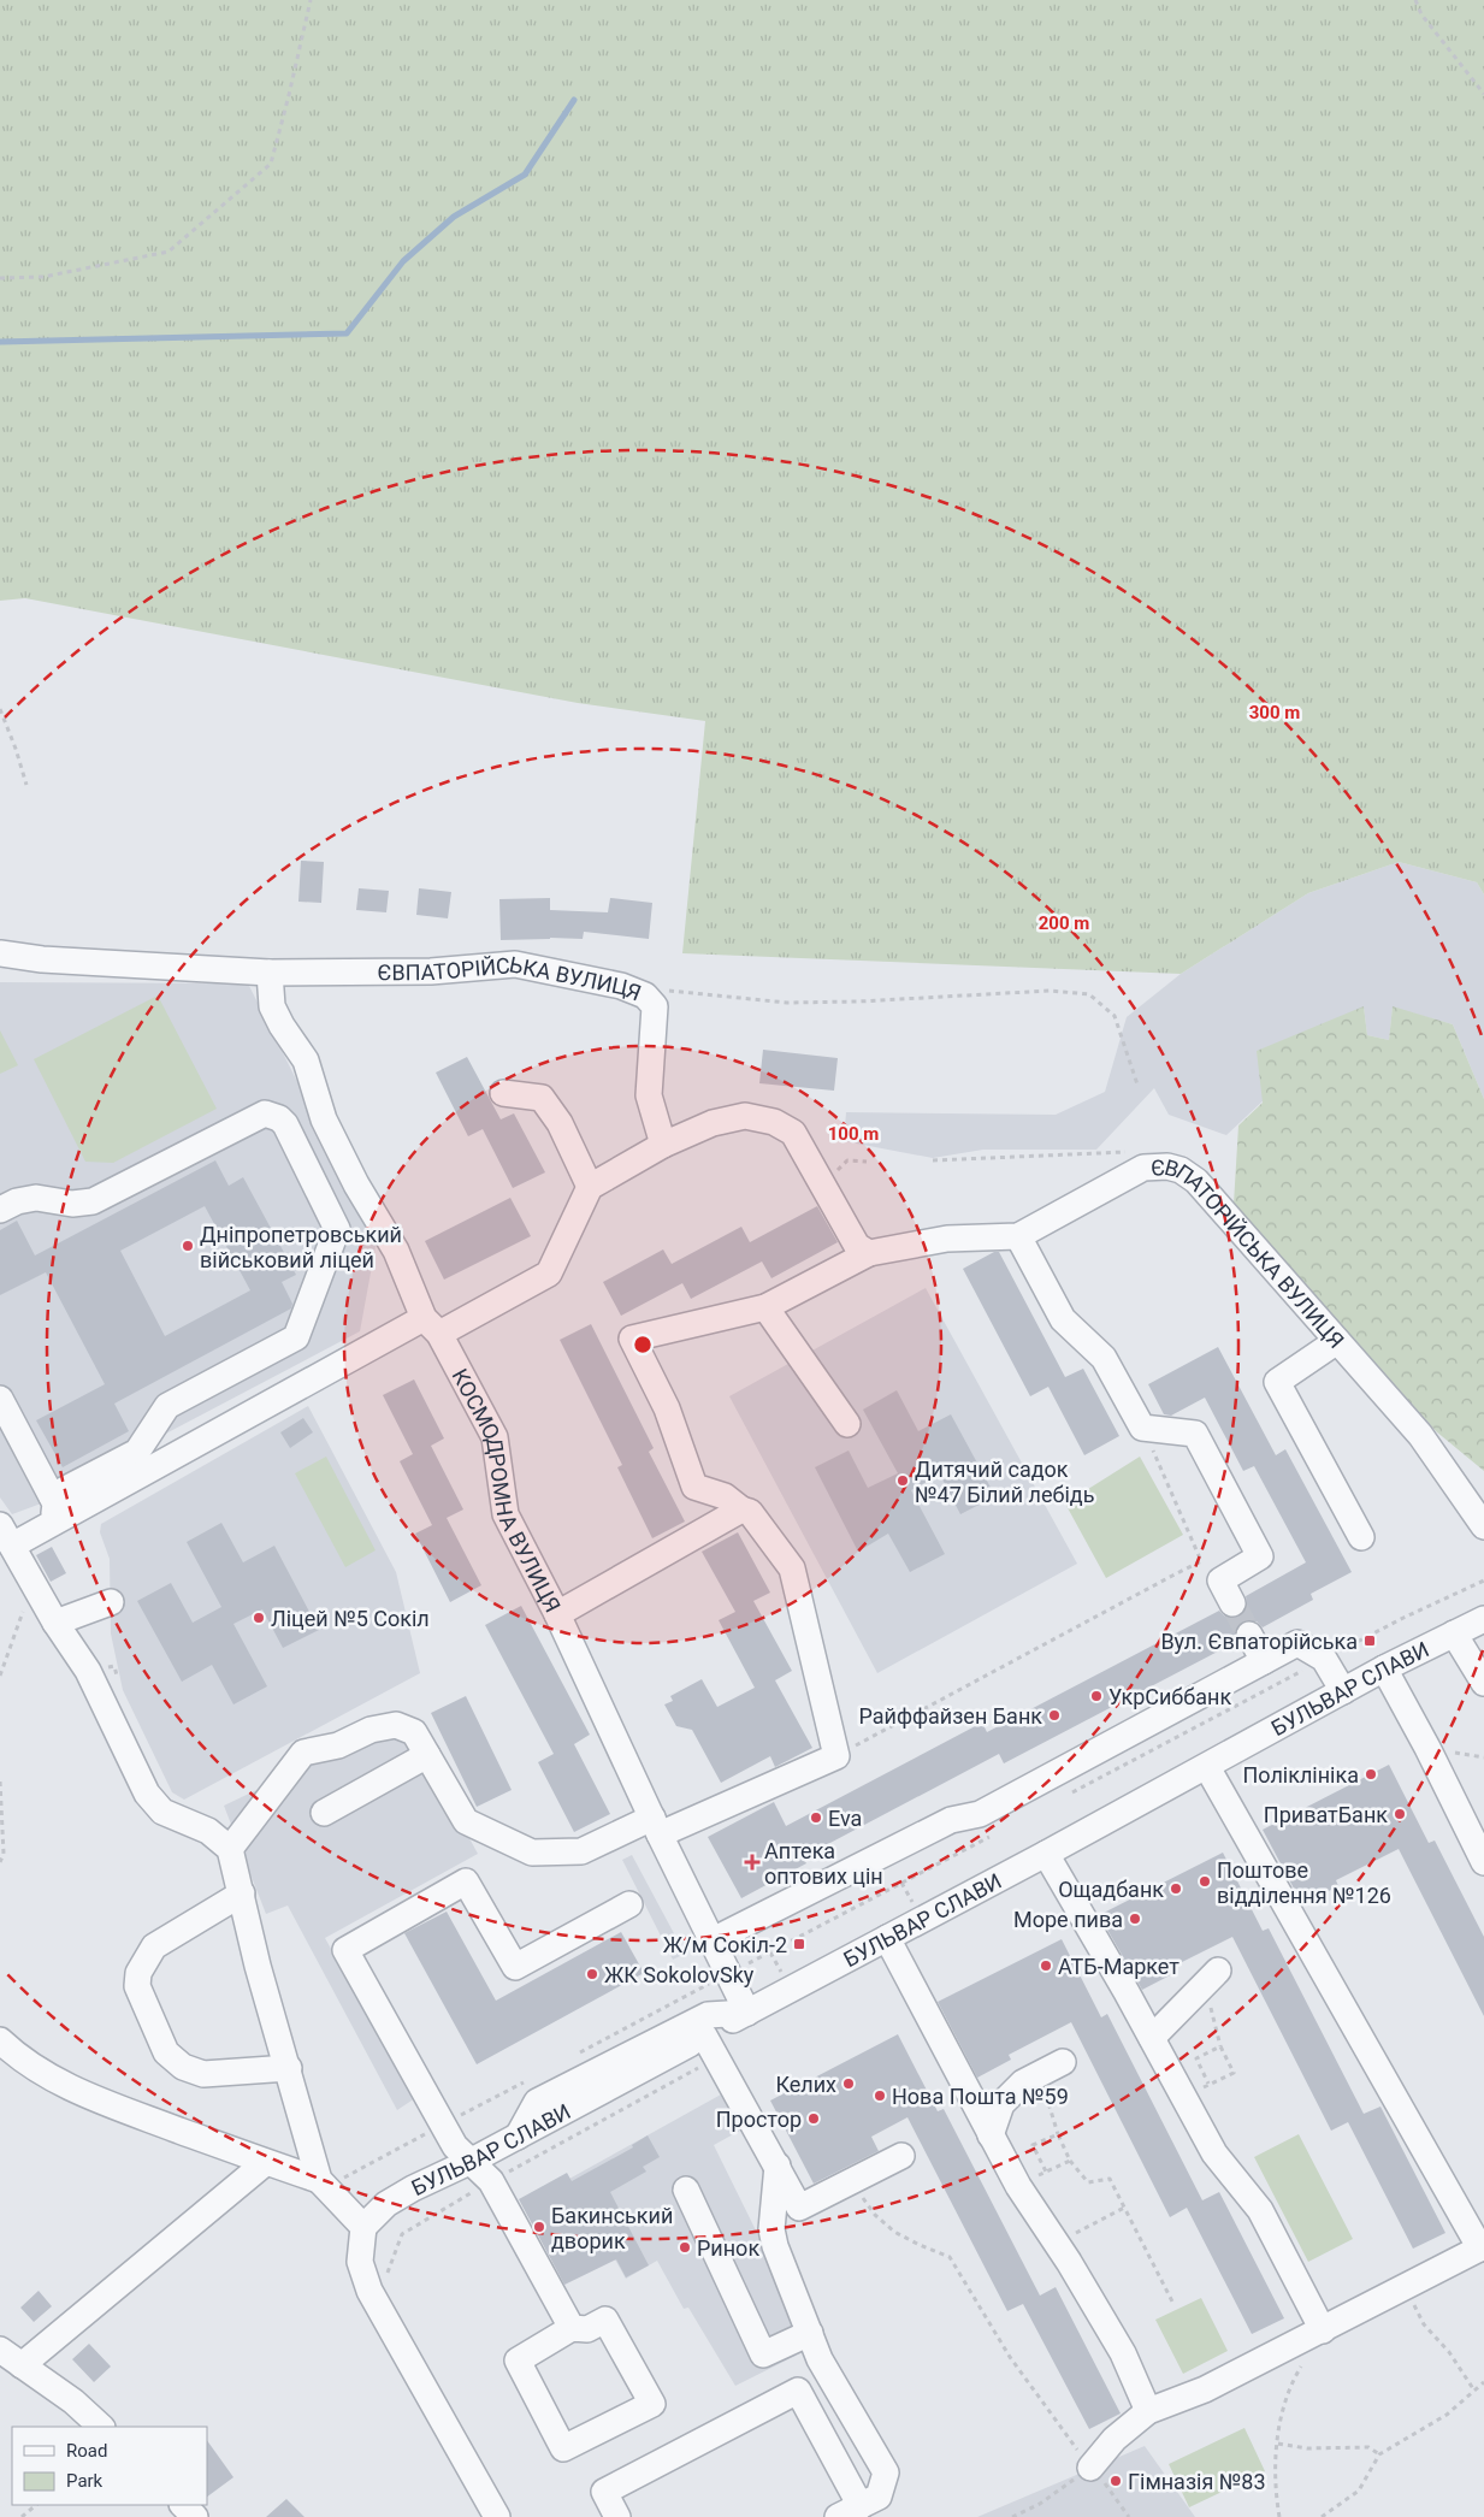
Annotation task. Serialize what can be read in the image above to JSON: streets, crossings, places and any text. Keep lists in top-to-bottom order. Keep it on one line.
{"streets":{"street":["ЄВПАТОРІЙСЬКА ВУЛИЦЯ","КОСМОДРОМНА ВУЛИЦЯ","БУЛЬВАР СЛАВИ"]},"crossings":[["ЄВПАТОРІЙСЬКА ВУЛИЦЯ","КОСМОДРОМНА ВУЛИЦЯ"],["КОСМОДРОМНА ВУЛИЦЯ","БУЛЬВАР СЛАВИ"]],"places":{"other":["Дніпропетровський військовий ліцей","Дитячий садок №47 Білий лебідь","Ліцей №5 Сокіл","УкрСиббанк","Райффайзен Банк","Поліклініка","ПриватБанк","Eva","Поштове відділення №126","Ощадбанк","Море пива","АТБ-Маркет","ЖК SokolovSky","Келих","Нова Пошта №59","Простор","Бакинський дворик","Ринок","Гімназія №83"],"transit":["Вул. Євпаторійська","Ж/м Сокіл-2"],"health":["Аптека оптових цін"]},"legend":["Road","Park"],"rings":["300 m","200 m","100 m"]}
